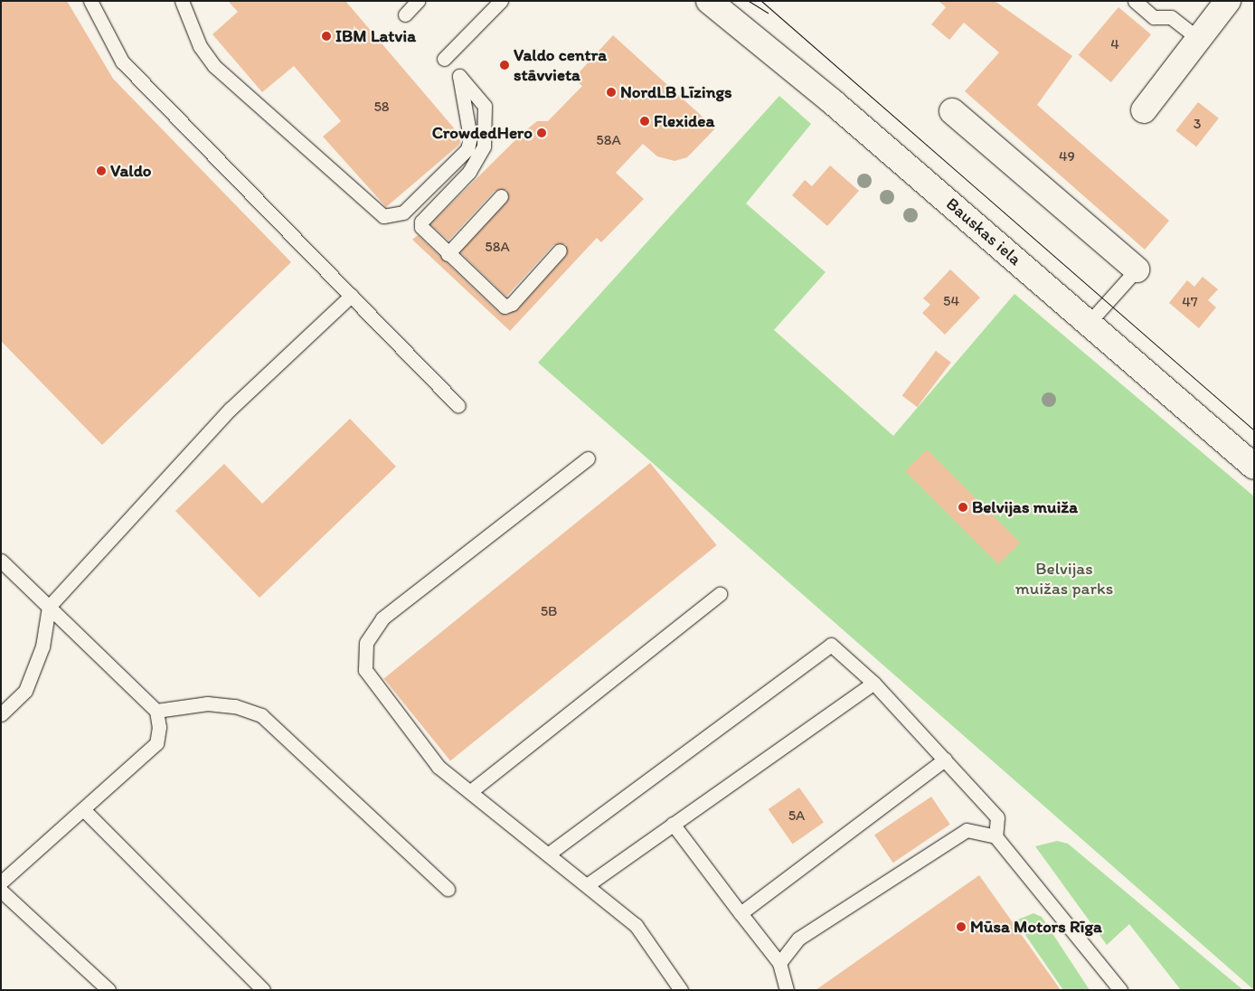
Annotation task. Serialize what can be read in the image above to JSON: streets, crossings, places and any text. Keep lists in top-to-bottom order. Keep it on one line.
{"streets":{"street":["Bauskas iela"]},"parks":["Belvijas muižas parks"],"places":["IBM Latvia","Valdo centra stāvvieta","NordLB Līzings","Flexidea","CrowdedHero","Valdo","Belvijas muiža","Mūsa Motors Rīga"],"house_numbers":["4","58","3","58A","49","58A","54","47","5B","5A"]}
